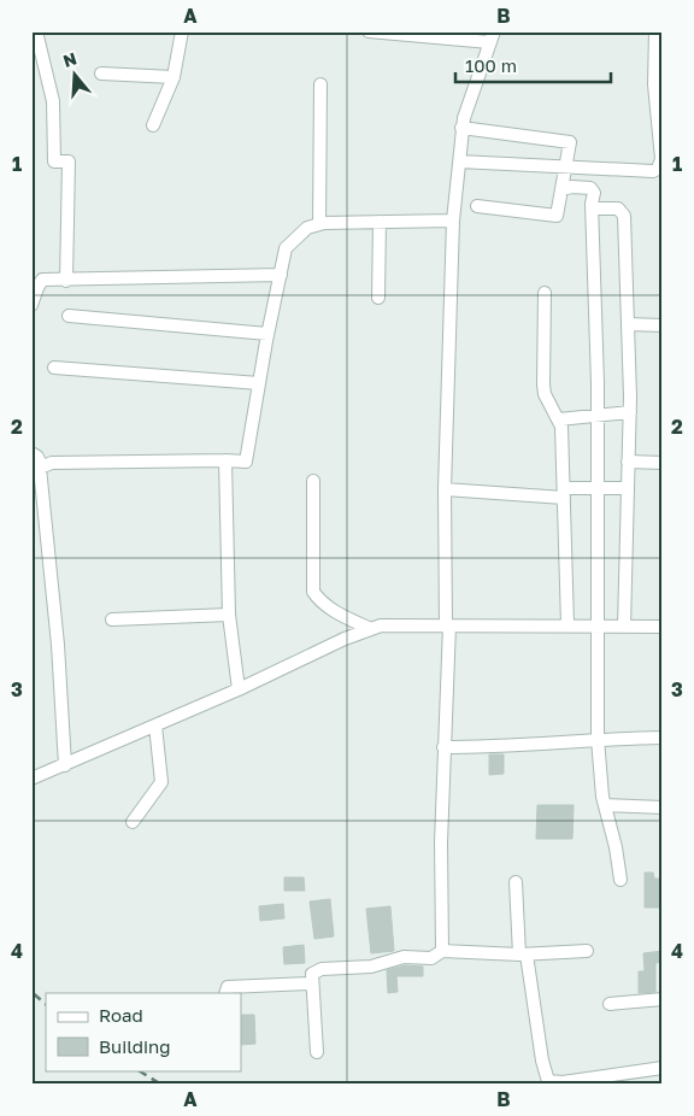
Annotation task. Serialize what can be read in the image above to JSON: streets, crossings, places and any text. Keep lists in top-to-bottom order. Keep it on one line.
{"legend":["Road","Building"],"scale_bar":"100 m","north":"top","grid":{"columns":["A","B"],"rows":["1","2","3","4"]}}
